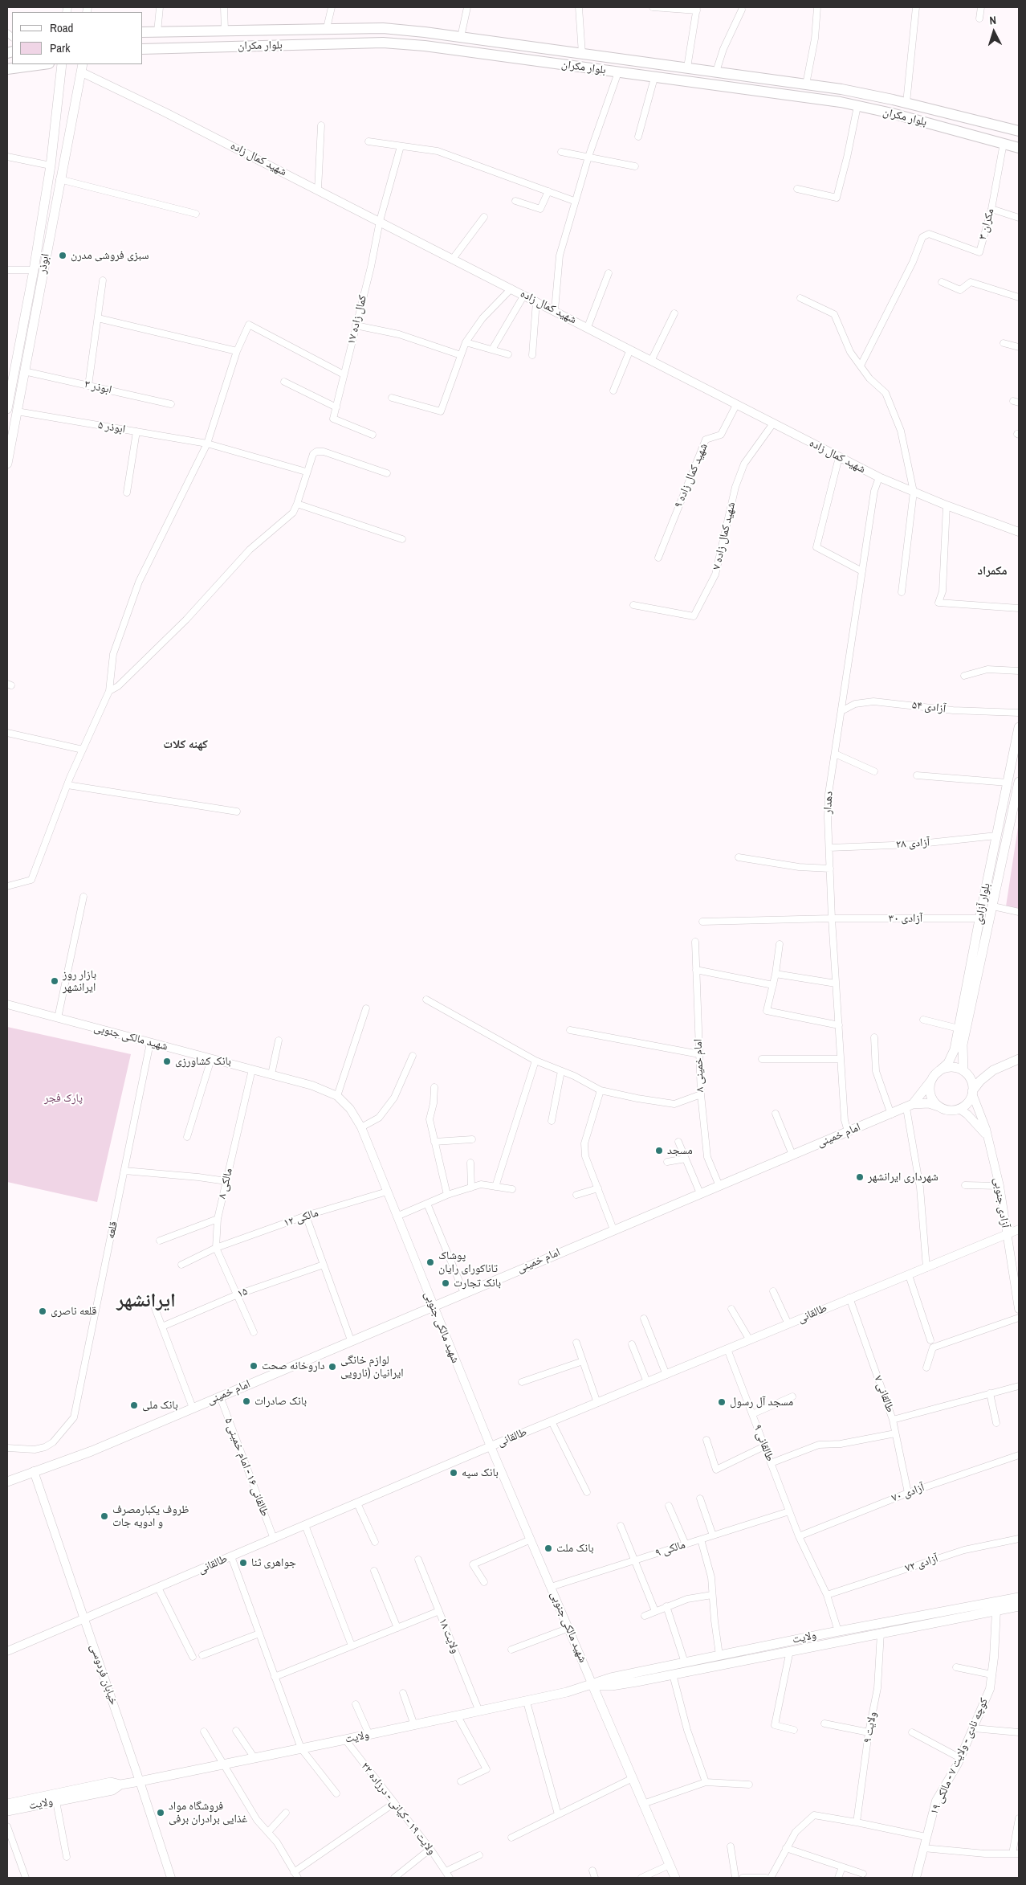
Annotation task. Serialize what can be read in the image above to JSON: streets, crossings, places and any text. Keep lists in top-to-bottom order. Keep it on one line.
{"streets":{"main road":["بلوار مکران","ابوذر","بلوار آزادی","شهید مالکی جنوبی","امام خمینی","ولایت"],"street":["شهید کمال زاده","مکران ۳","کمال زاده ۱۷","ابوذر ۳","ابوذر ۵","شهید کمال زاده ۹","شهید کمال زاده ۷","آزادی ۵۴","دهدار","آزادی ۲۸","آزادی ۳۰","امام خمینی ۸","مالکی ۸","آزادی جنوبی","مالکی ۱۲","قلعه","۱۵","طالقانی","طالقانی ۷","طالقانی ۹","طالقانی ۱۶ - امام خمینی ۵","آزادی ۷۰","مالکی ۹","آزادی ۷۲","ولایت ۱۸","خیابان فردوسی","ولایت ۹","کوچه نادی - ولایت ۷ - مالکی ۱۹","ولایت ۱۹ - کیانی - درزاده ۲۲"]},"crossings":[["بلوار مکران","مکران ۳"],["شهید کمال زاده","ابوذر"],["شهید کمال زاده","کمال زاده ۱۷"],["شهید کمال زاده","شهید کمال زاده ۹"],["شهید کمال زاده","شهید کمال زاده ۷"],["شهید کمال زاده","دهدار"],["ابوذر","ابوذر ۳"],["ابوذر","ابوذر ۵"],["آزادی ۵۴","دهدار"],["دهدار","آزادی ۲۸"],["دهدار","آزادی ۳۰"],["دهدار","امام خمینی"],["آزادی ۲۸","بلوار آزادی"],["بلوار آزادی","آزادی ۳۰"],["بلوار آزادی","امام خمینی"],["بلوار آزادی","آزادی جنوبی"],["شهید مالکی جنوبی","امام خمینی"],["شهید مالکی جنوبی","مالکی ۸"],["شهید مالکی جنوبی","مالکی ۱۲"],["شهید مالکی جنوبی","قلعه"],["شهید مالکی جنوبی","طالقانی"],["شهید مالکی جنوبی","مالکی ۹"],["شهید مالکی جنوبی","ولایت"],["امام خمینی ۸","امام خمینی"],["امام خمینی","آزادی جنوبی"],["امام خمینی","طالقانی ۱۶ - امام خمینی ۵"],["امام خمینی","خیابان فردوسی"],["مالکی ۸","مالکی ۱۲"],["مالکی ۸","۱۵"],["آزادی جنوبی","طالقانی"],["طالقانی","طالقانی ۷"],["طالقانی","طالقانی ۹"],["طالقانی","طالقانی ۱۶ - امام خمینی ۵"],["طالقانی","خیابان فردوسی"],["طالقانی ۷","آزادی ۷۰"],["طالقانی ۹","آزادی ۷۰"],["طالقانی ۹","مالکی ۹"],["طالقانی ۹","آزادی ۷۲"],["طالقانی ۹","ولایت"],["ولایت ۱۸","ولایت"],["ولایت","خیابان فردوسی"],["ولایت","ولایت ۹"],["ولایت","کوچه نادی - ولایت ۷ - مالکی ۱۹"],["ولایت","ولایت ۱۹ - کیانی - درزاده ۲۲"]],"districts":["مکمراد","کهنه کلات","ایرانشهر"],"parks":["پارک فجر"],"places":["سبزی فروشی مدرن","بازار روز ایرانشهر","بانک کشاورزی","مسجد","شهرداری ایرانشهر","پوشاک تاناکورای رایان","بانک تجارت","قلعه ناصری","داروخانه صحت","لوازم خانگی ایرانیان (نارویی","بانک صادرات","مسجد آل رسول","بانک ملی","بانک سپه","ظروف یکبارمصرف و ادویه جات","بانک ملت","جواهری ثنا","فروشگاه مواد غذایی برادران برفی"],"legend":["Road","Park"],"north":"top"}
